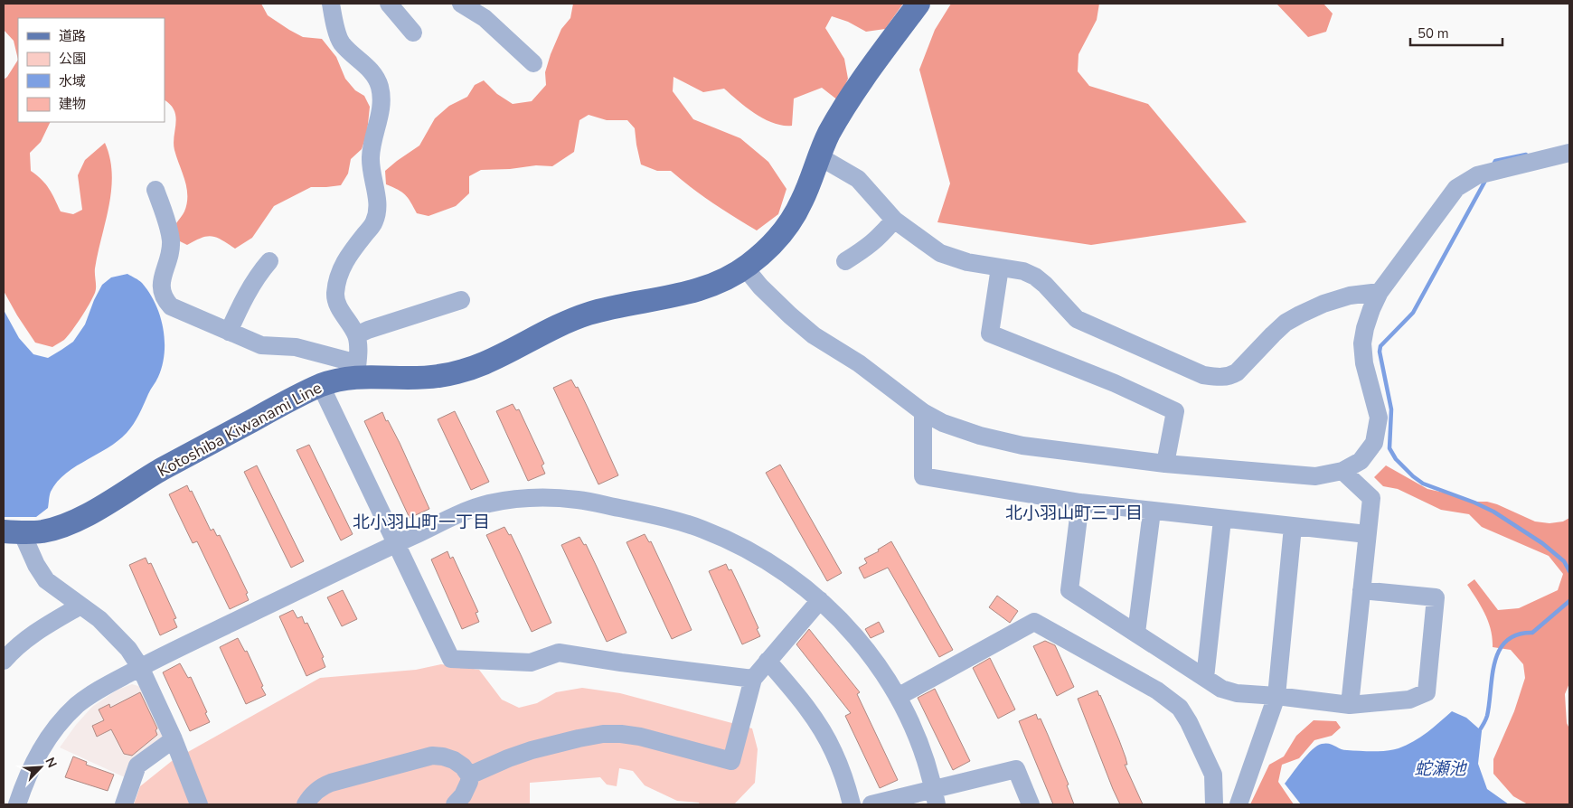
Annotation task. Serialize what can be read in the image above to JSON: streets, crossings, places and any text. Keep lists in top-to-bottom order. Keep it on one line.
{"streets":{"main road":["Kotoshiba Kiwanami Line"]},"districts":["北小羽山町三丁目","北小羽山町一丁目"],"water":["蛇瀬池"],"legend":["道路","公園","水域","建物"],"scale_bar":"50 m","north":"top right"}
